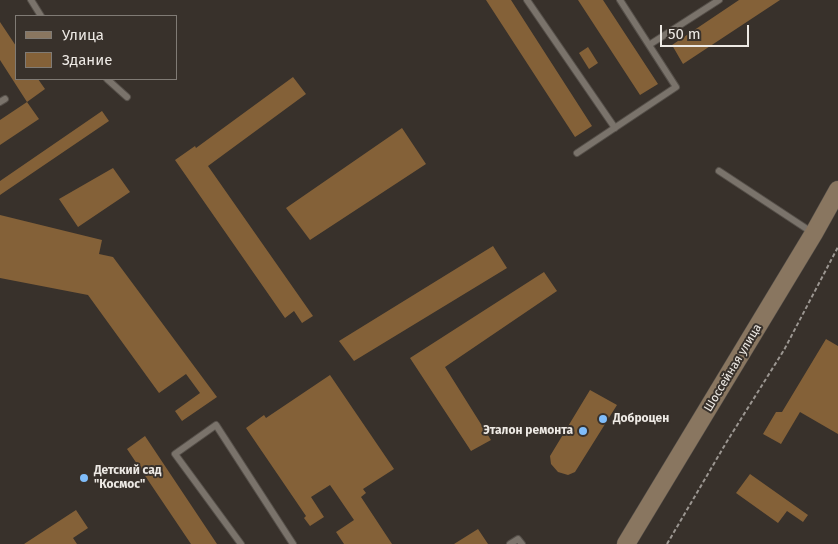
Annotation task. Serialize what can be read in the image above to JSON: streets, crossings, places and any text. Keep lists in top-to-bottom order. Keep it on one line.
{"streets":{"street":["Шоссейная улица"]},"places":["Доброцен","Эталон ремонта","Детский сад \"Космос\""],"legend":["Улица","Здание"],"scale_bar":"50 m"}
